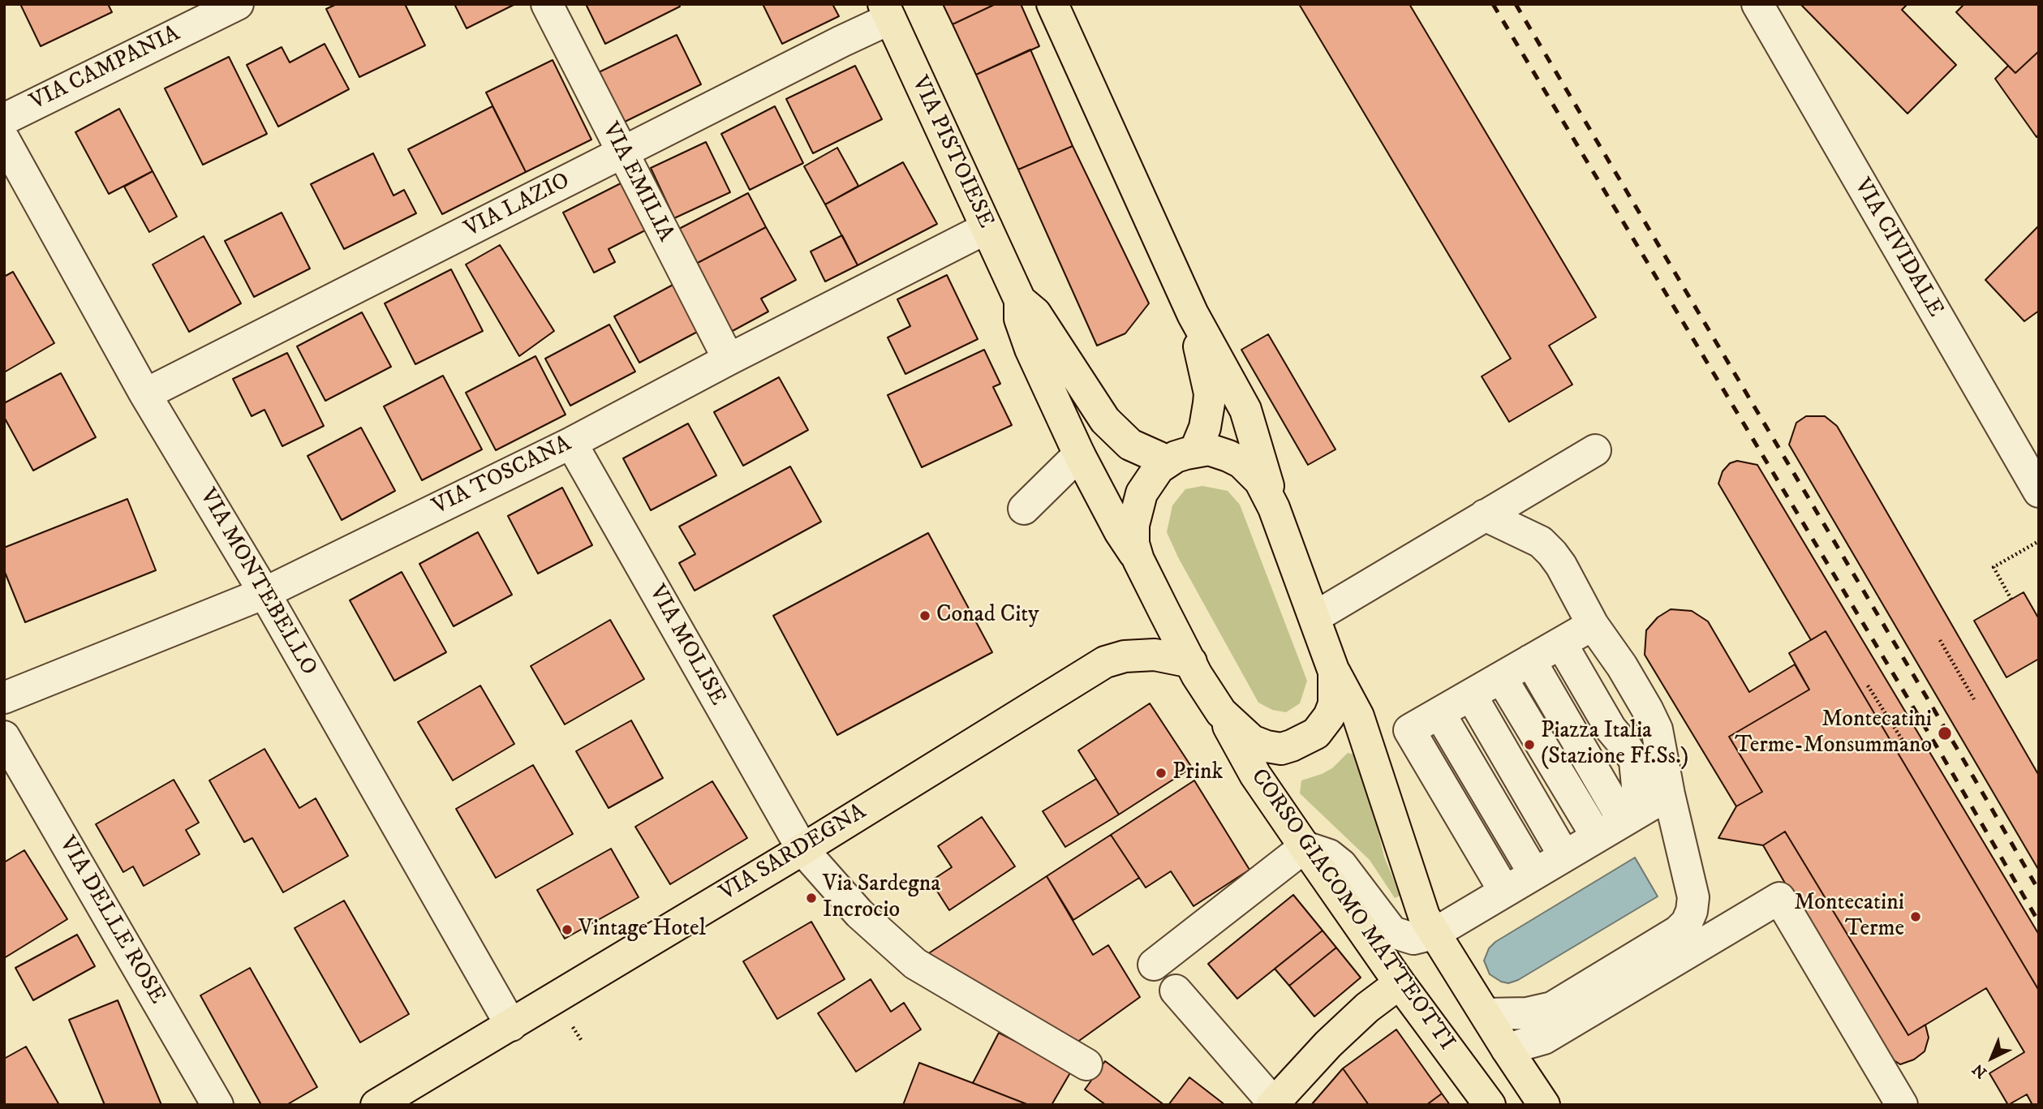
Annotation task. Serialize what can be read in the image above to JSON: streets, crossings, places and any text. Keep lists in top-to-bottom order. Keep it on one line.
{"streets":{"main road":["VIA PISTOIESE","VIA SARDEGNA","CORSO GIACOMO MATTEOTTI"],"street":["VIA CAMPANIA","VIA EMILIA","VIA LAZIO","VIA CIVIDALE","VIA TOSCANA","VIA MONTEBELLO","VIA MOLISE","VIA DELLE ROSE"]},"crossings":[["VIA PISTOIESE","VIA LAZIO"],["VIA PISTOIESE","VIA TOSCANA"],["VIA EMILIA","VIA LAZIO"],["VIA EMILIA","VIA TOSCANA"],["VIA LAZIO","VIA MONTEBELLO"],["VIA TOSCANA","VIA MONTEBELLO"],["VIA TOSCANA","VIA MOLISE"],["VIA MONTEBELLO","VIA SARDEGNA"],["VIA MOLISE","VIA SARDEGNA"]],"places":["Conad City","Montecatini Terme-Monsummano","Piazza Italia (Stazione Ff.Ss.)","Prink","Via Sardegna Incrocio","Montecatini Terme","Vintage Hotel"],"north":"bottom left"}
